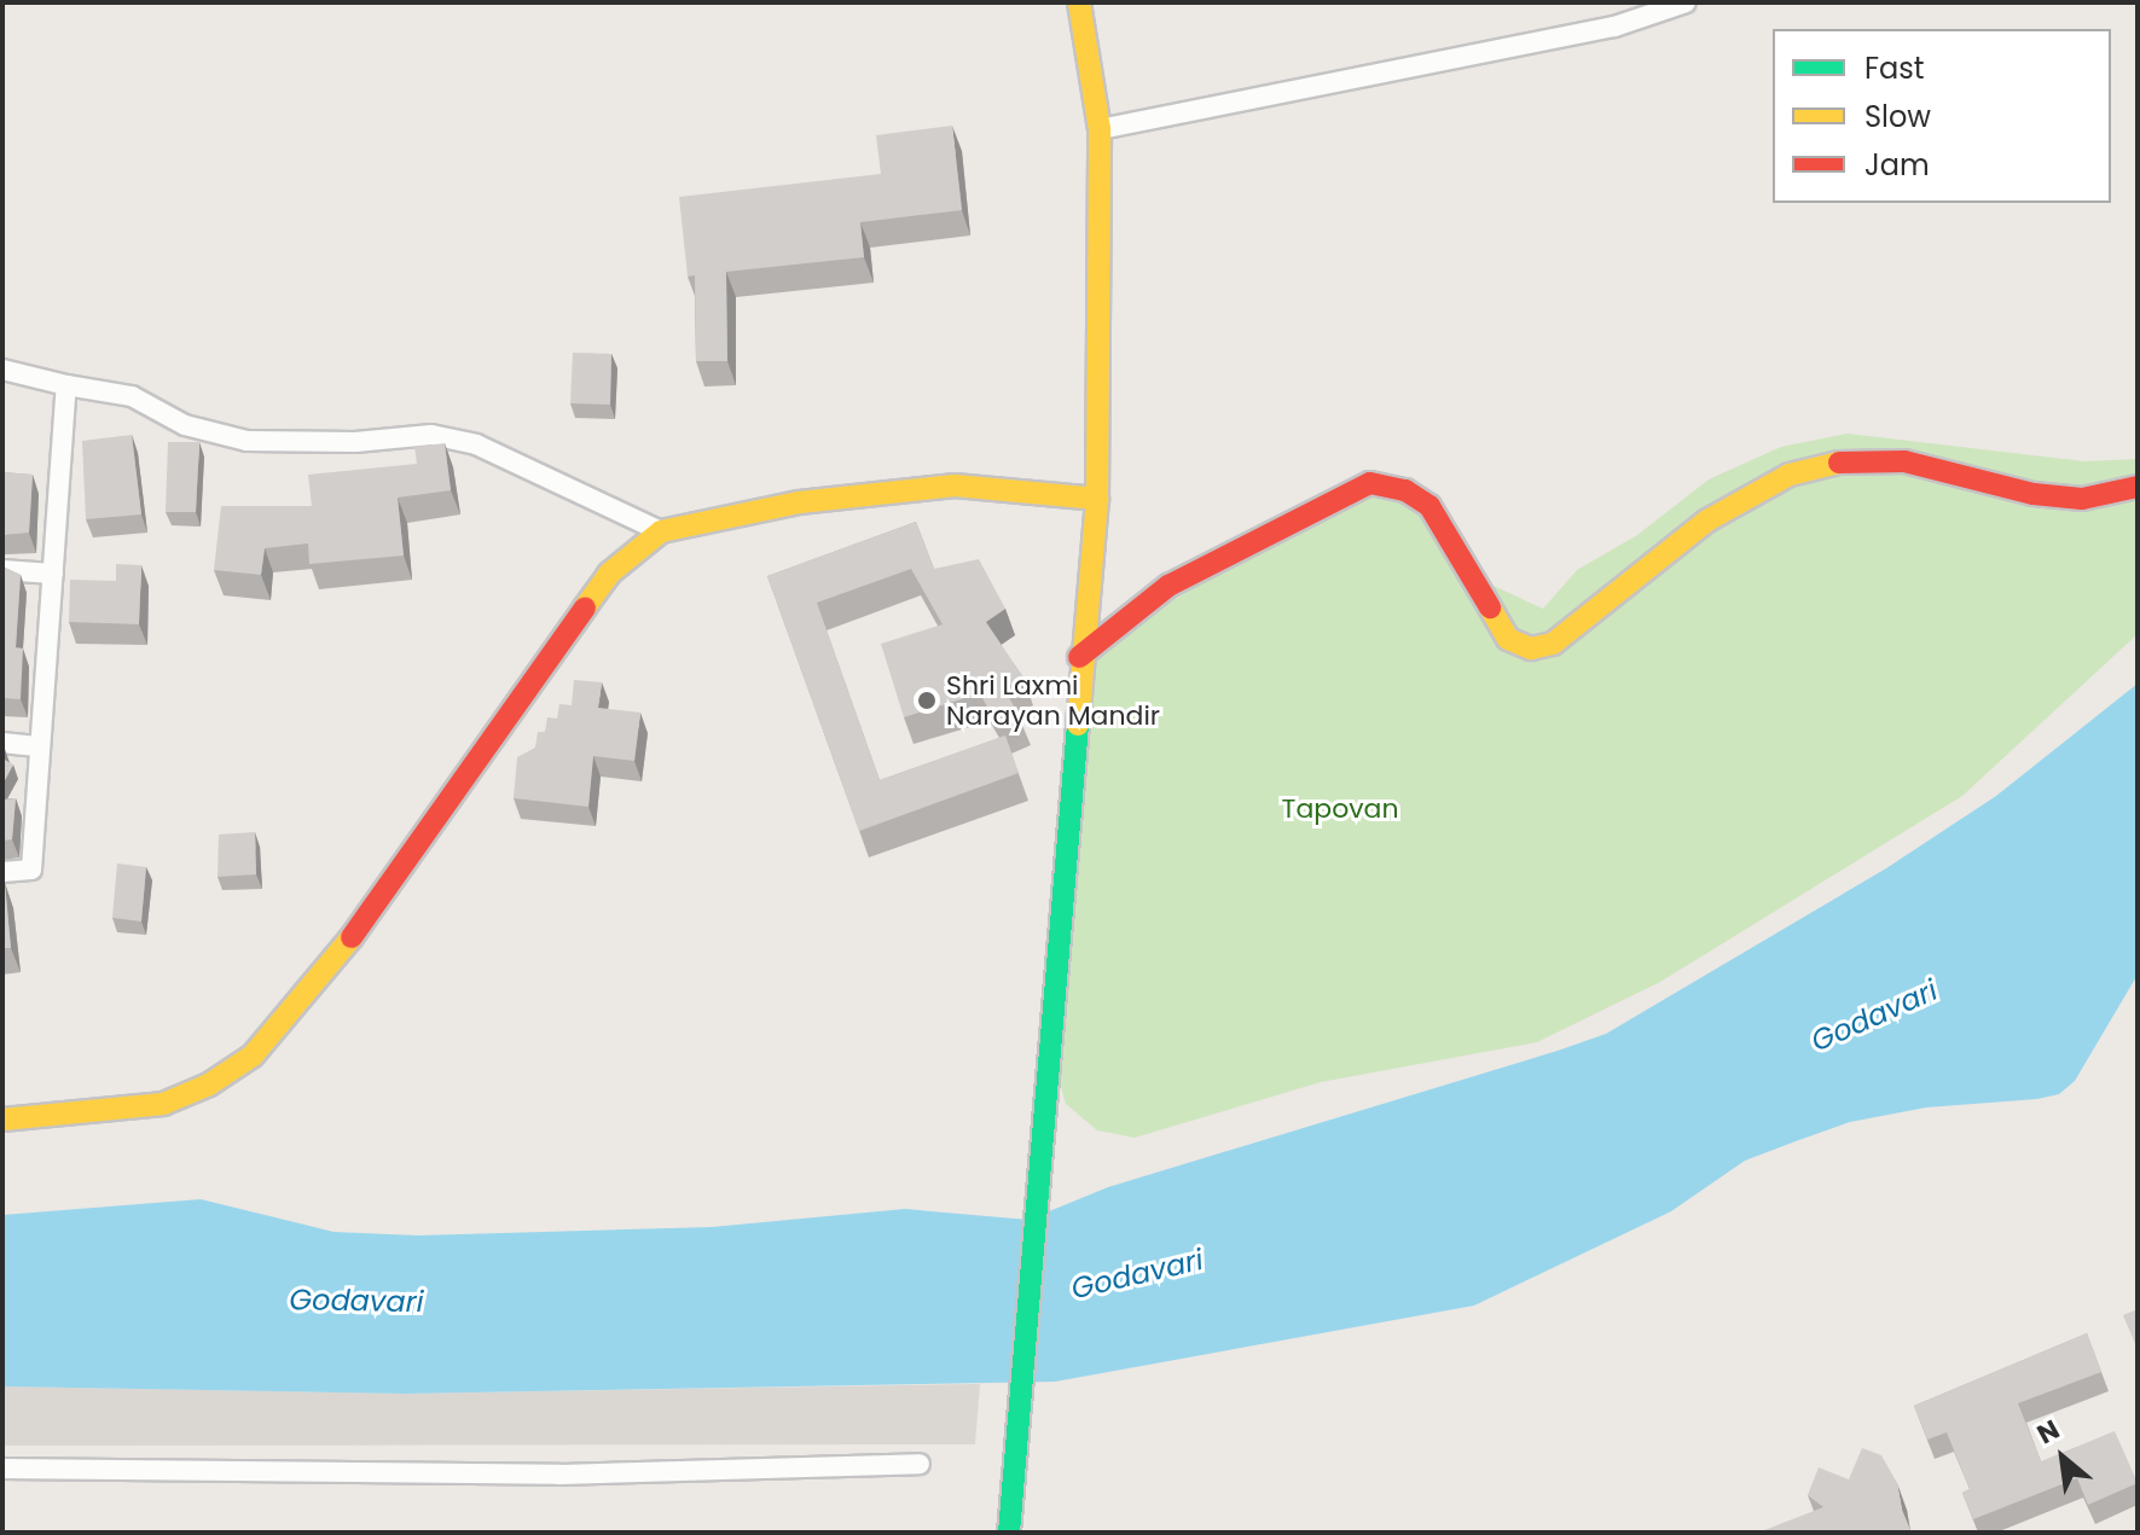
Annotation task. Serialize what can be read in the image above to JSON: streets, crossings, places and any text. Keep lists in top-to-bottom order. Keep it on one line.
{"water":["Godavari"],"parks":["Tapovan"],"places":["Shri Laxmi Narayan Mandir"],"legend":["Fast","Slow","Jam"],"north":"top left"}
